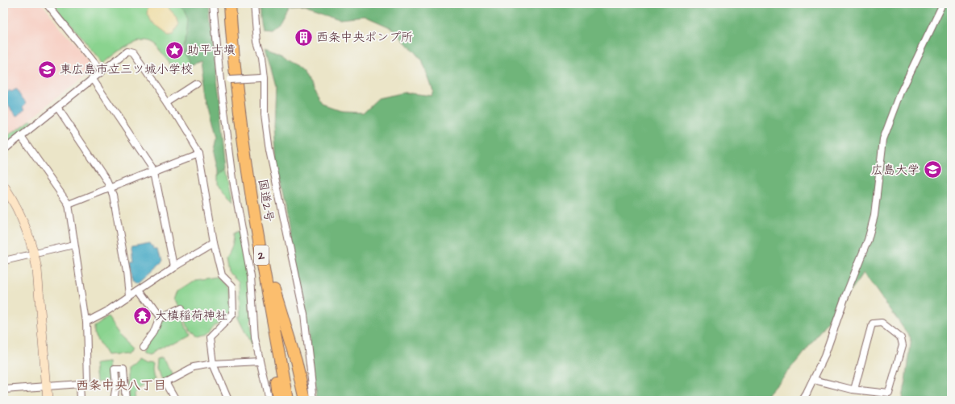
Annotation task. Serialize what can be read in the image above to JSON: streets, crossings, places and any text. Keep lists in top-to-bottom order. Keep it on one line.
{"streets":{"highway":["国道2号","2"]},"districts":["西条中央八丁目"],"places":{"building":["西条中央ポンプ所"],"place":["助平古墳"],"school or university":["東広島市立三ツ城小学校","広島大学"],"temple":["大槙稲荷神社"]}}
